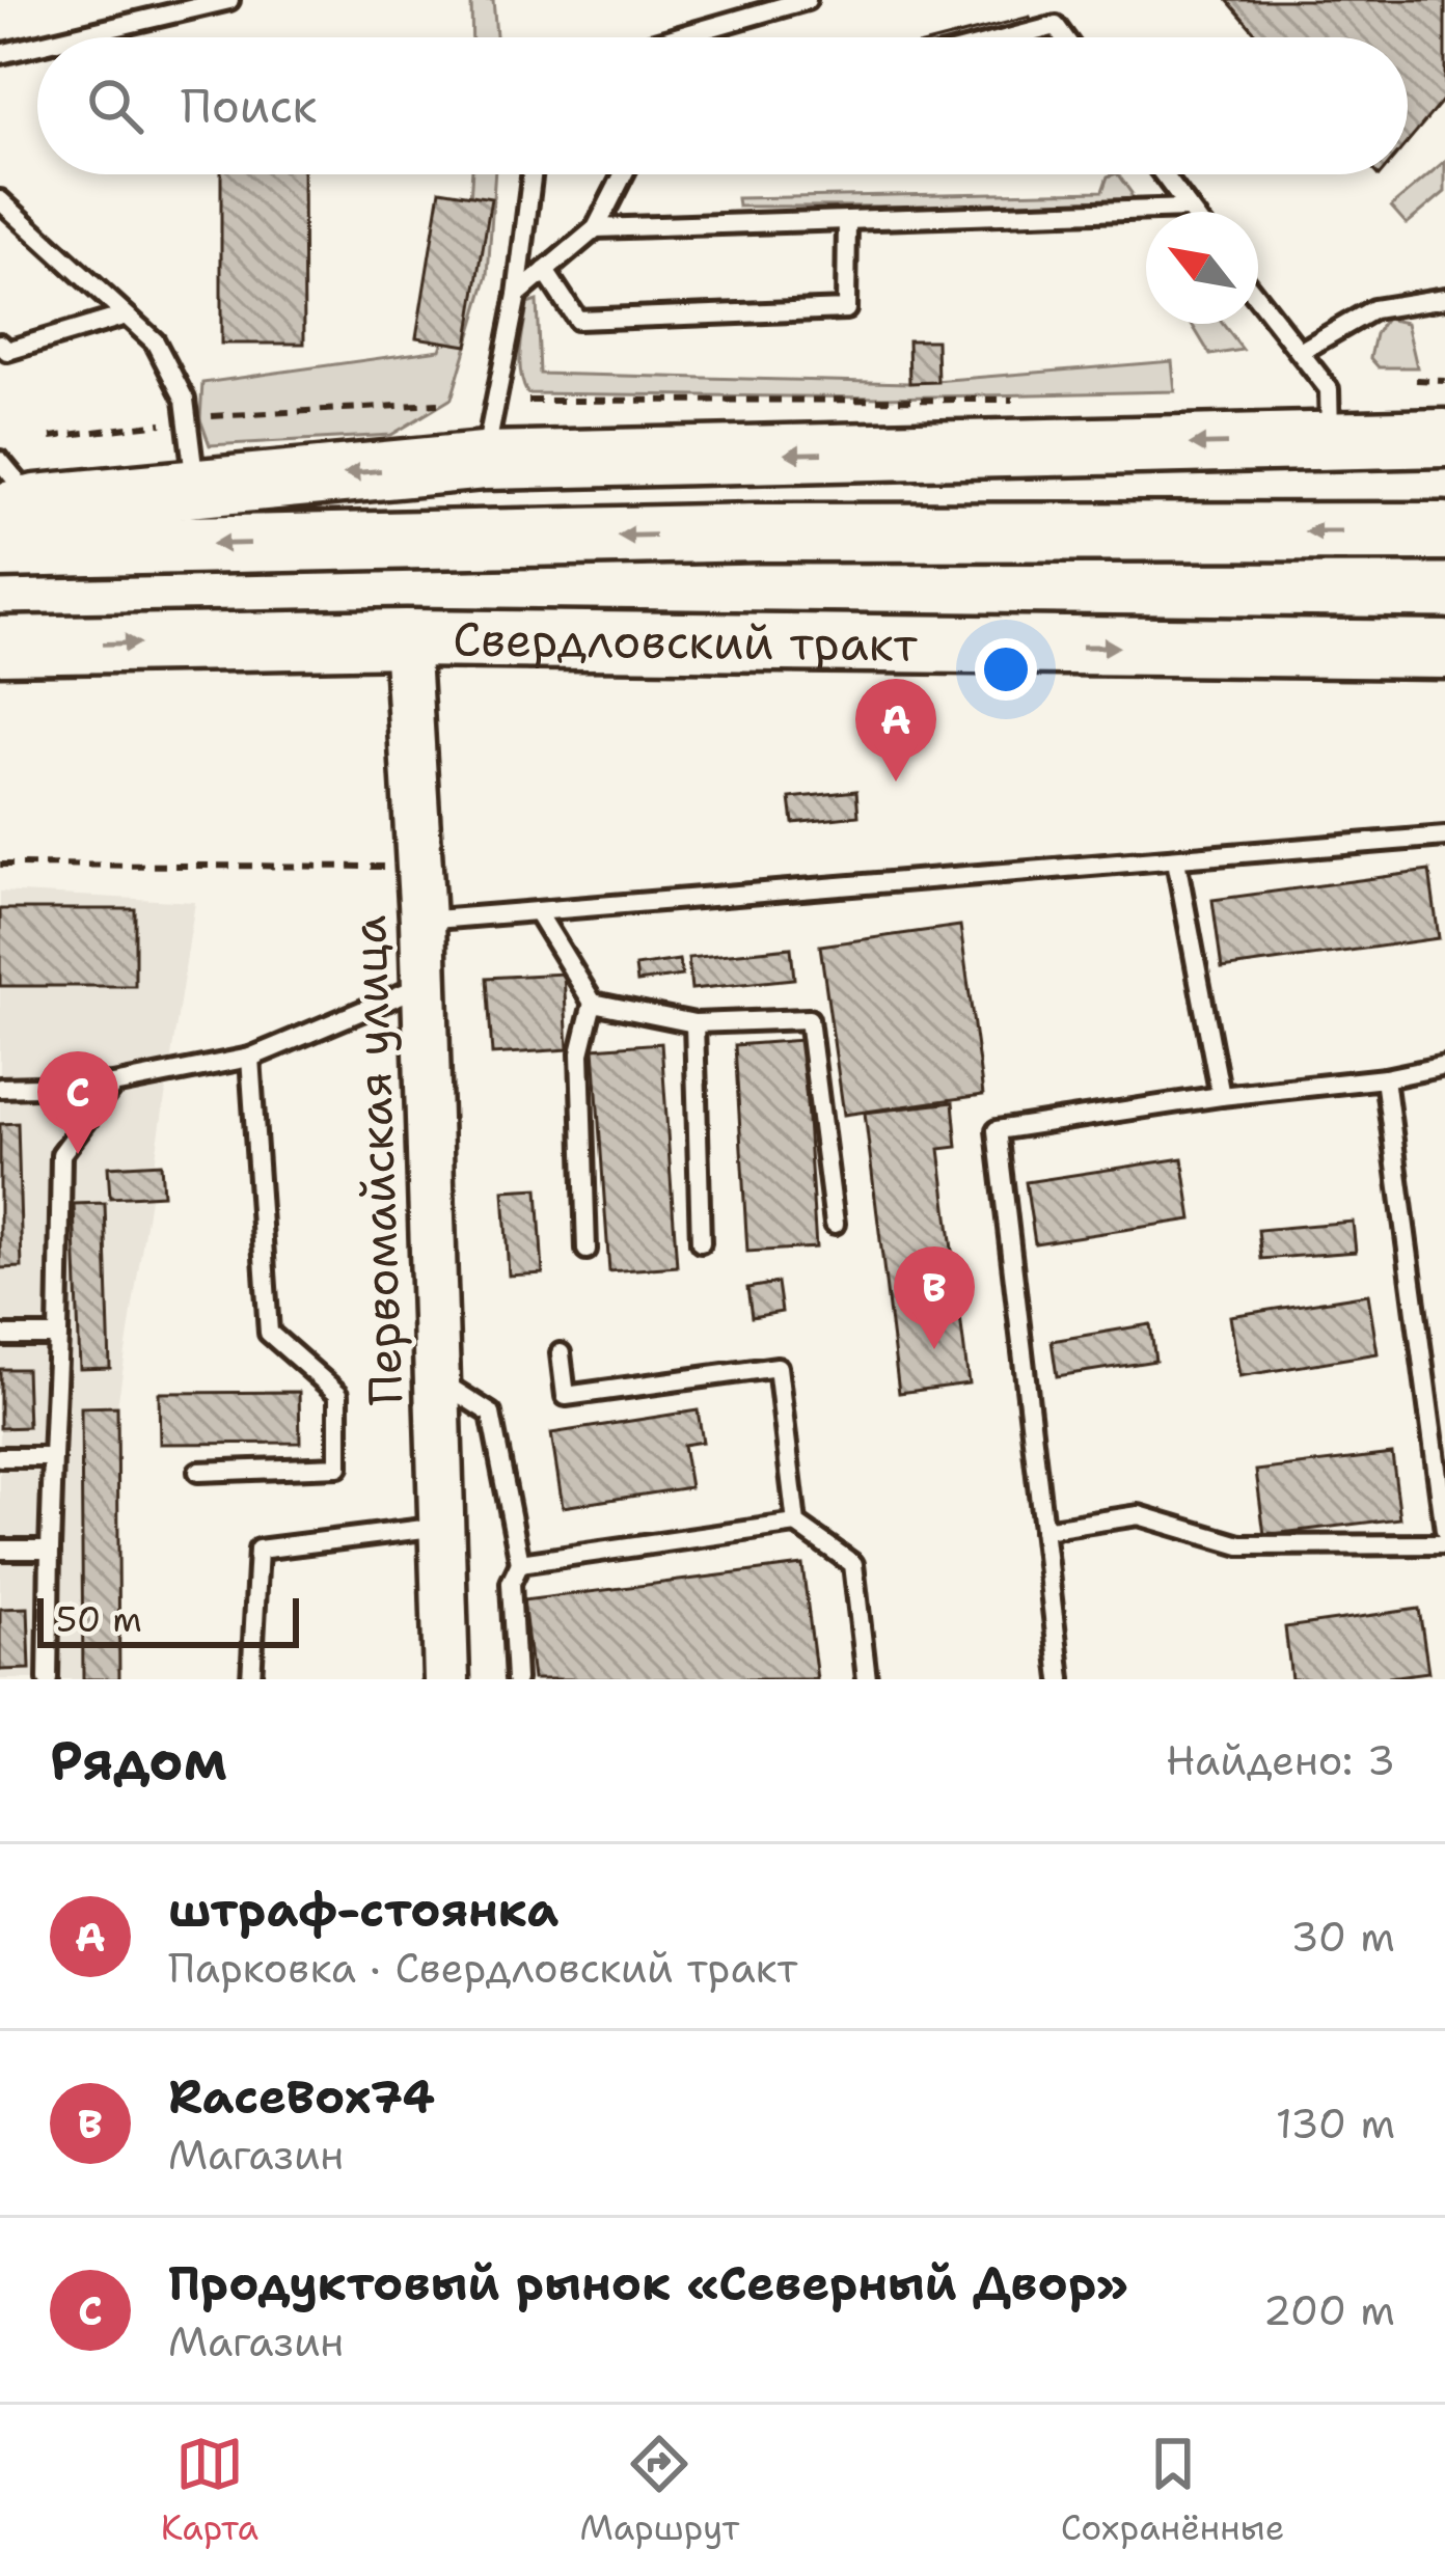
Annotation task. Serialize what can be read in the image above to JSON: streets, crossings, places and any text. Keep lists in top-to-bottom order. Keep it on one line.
{"streets":{"main road":["Свердловский тракт"],"street":["Первомайская улица"]},"crossings":[["Свердловский тракт","Первомайская улица"]],"scale_bar":"50 m","north":"top left","page":{"search":"Поиск","pins":["A","C","B"],"scale":"50 m","heading":["Рядом","Найдено: 3"],"list":[{"mark":"A","name":"штраф-стоянка","note":"Парковка · Свердловский тракт","value":"30 m"},{"mark":"B","name":"RaceBox74","note":"Магазин","value":"130 m"},{"mark":"C","name":"Продуктовый рынок «Северный Двор»","note":"Магазин","value":"200 m"}],"nav":["Карта","Маршрут","Сохранённые"]}}
